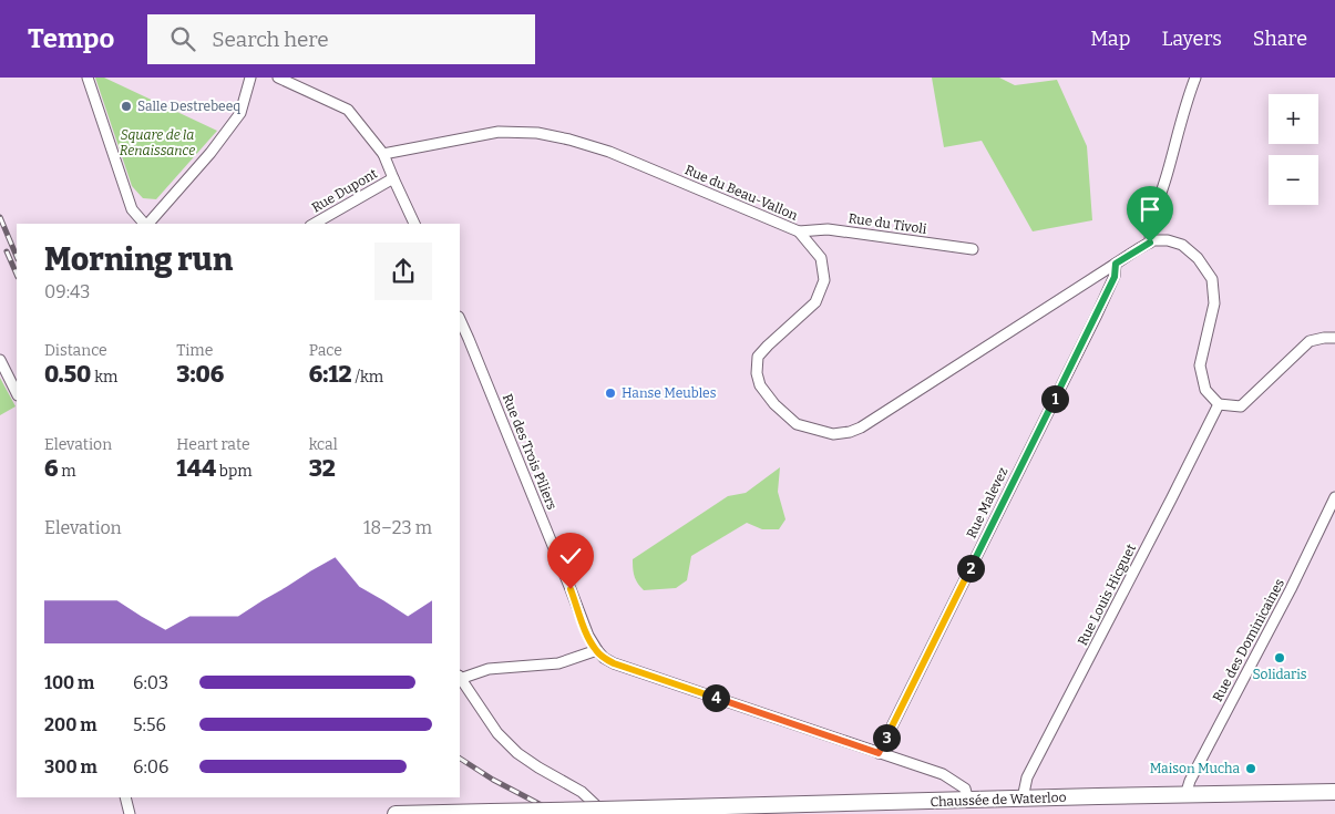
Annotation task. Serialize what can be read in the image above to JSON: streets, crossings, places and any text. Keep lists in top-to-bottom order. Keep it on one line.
{"streets":{"main road":["Chaussée de Waterloo"],"street":["Rue Dupont","Rue du Beau-Vallon","Rue du Tivoli","Rue des Trois Piliers","Rue Malevez","Rue Louis Hicguet","Rue des Dominicaines"]},"crossings":[["Rue du Beau-Vallon","Rue du Tivoli"],["Rue du Beau-Vallon","Rue Malevez"],["Rue Louis Hicguet","Chaussée de Waterloo"],["Rue des Dominicaines","Chaussée de Waterloo"]],"parks":["Square de la Renaissance"],"places":["Salle Destrebeeq","Hanse Meubles","Solidaris","Maison Mucha"],"page":{"header":"Tempo","search":"Search here","nav":["Map","Layers","Share"],"map_buttons":["+","−"],"heading":["Morning run","09:43"],"stats":[["Distance","0.50 km"],["Time","3:06"],["Pace","6:12 /km"],["Elevation","6 m"],["Heart rate","144 bpm"],["kcal","32"]],"pins":["1","2","4","3"],"chart":["Elevation","18–23 m"],"list":[{"name":"100 m","note":"6:03"},{"name":"200 m","note":"5:56"},{"name":"300 m","note":"6:06"}]}}
